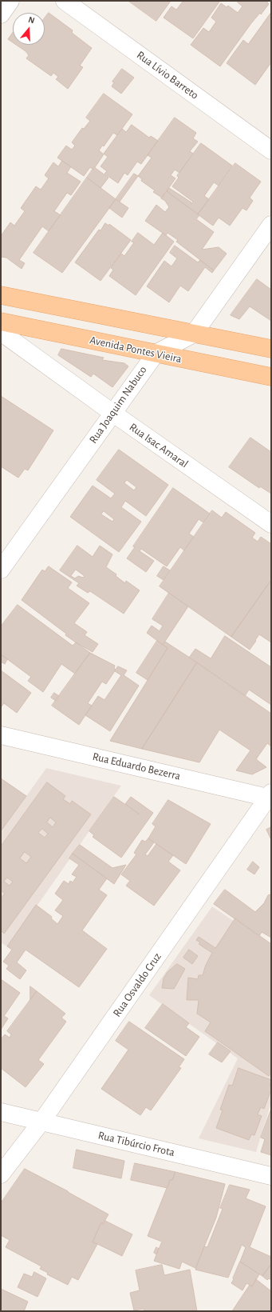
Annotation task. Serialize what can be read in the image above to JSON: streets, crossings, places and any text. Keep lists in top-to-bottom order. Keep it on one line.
{"streets":{"main road":["Avenida Pontes Vieira"],"street":["Rua Lívio Barreto","Rua Joaquim Nabuco","Rua Isac Amaral","Rua Eduardo Bezerra","Rua Osvaldo Cruz","Rua Tibúrcio Frota"]},"crossings":[["Avenida Pontes Vieira","Rua Joaquim Nabuco"],["Rua Joaquim Nabuco","Rua Isac Amaral"],["Rua Eduardo Bezerra","Rua Osvaldo Cruz"],["Rua Osvaldo Cruz","Rua Tibúrcio Frota"]],"north":"top"}
